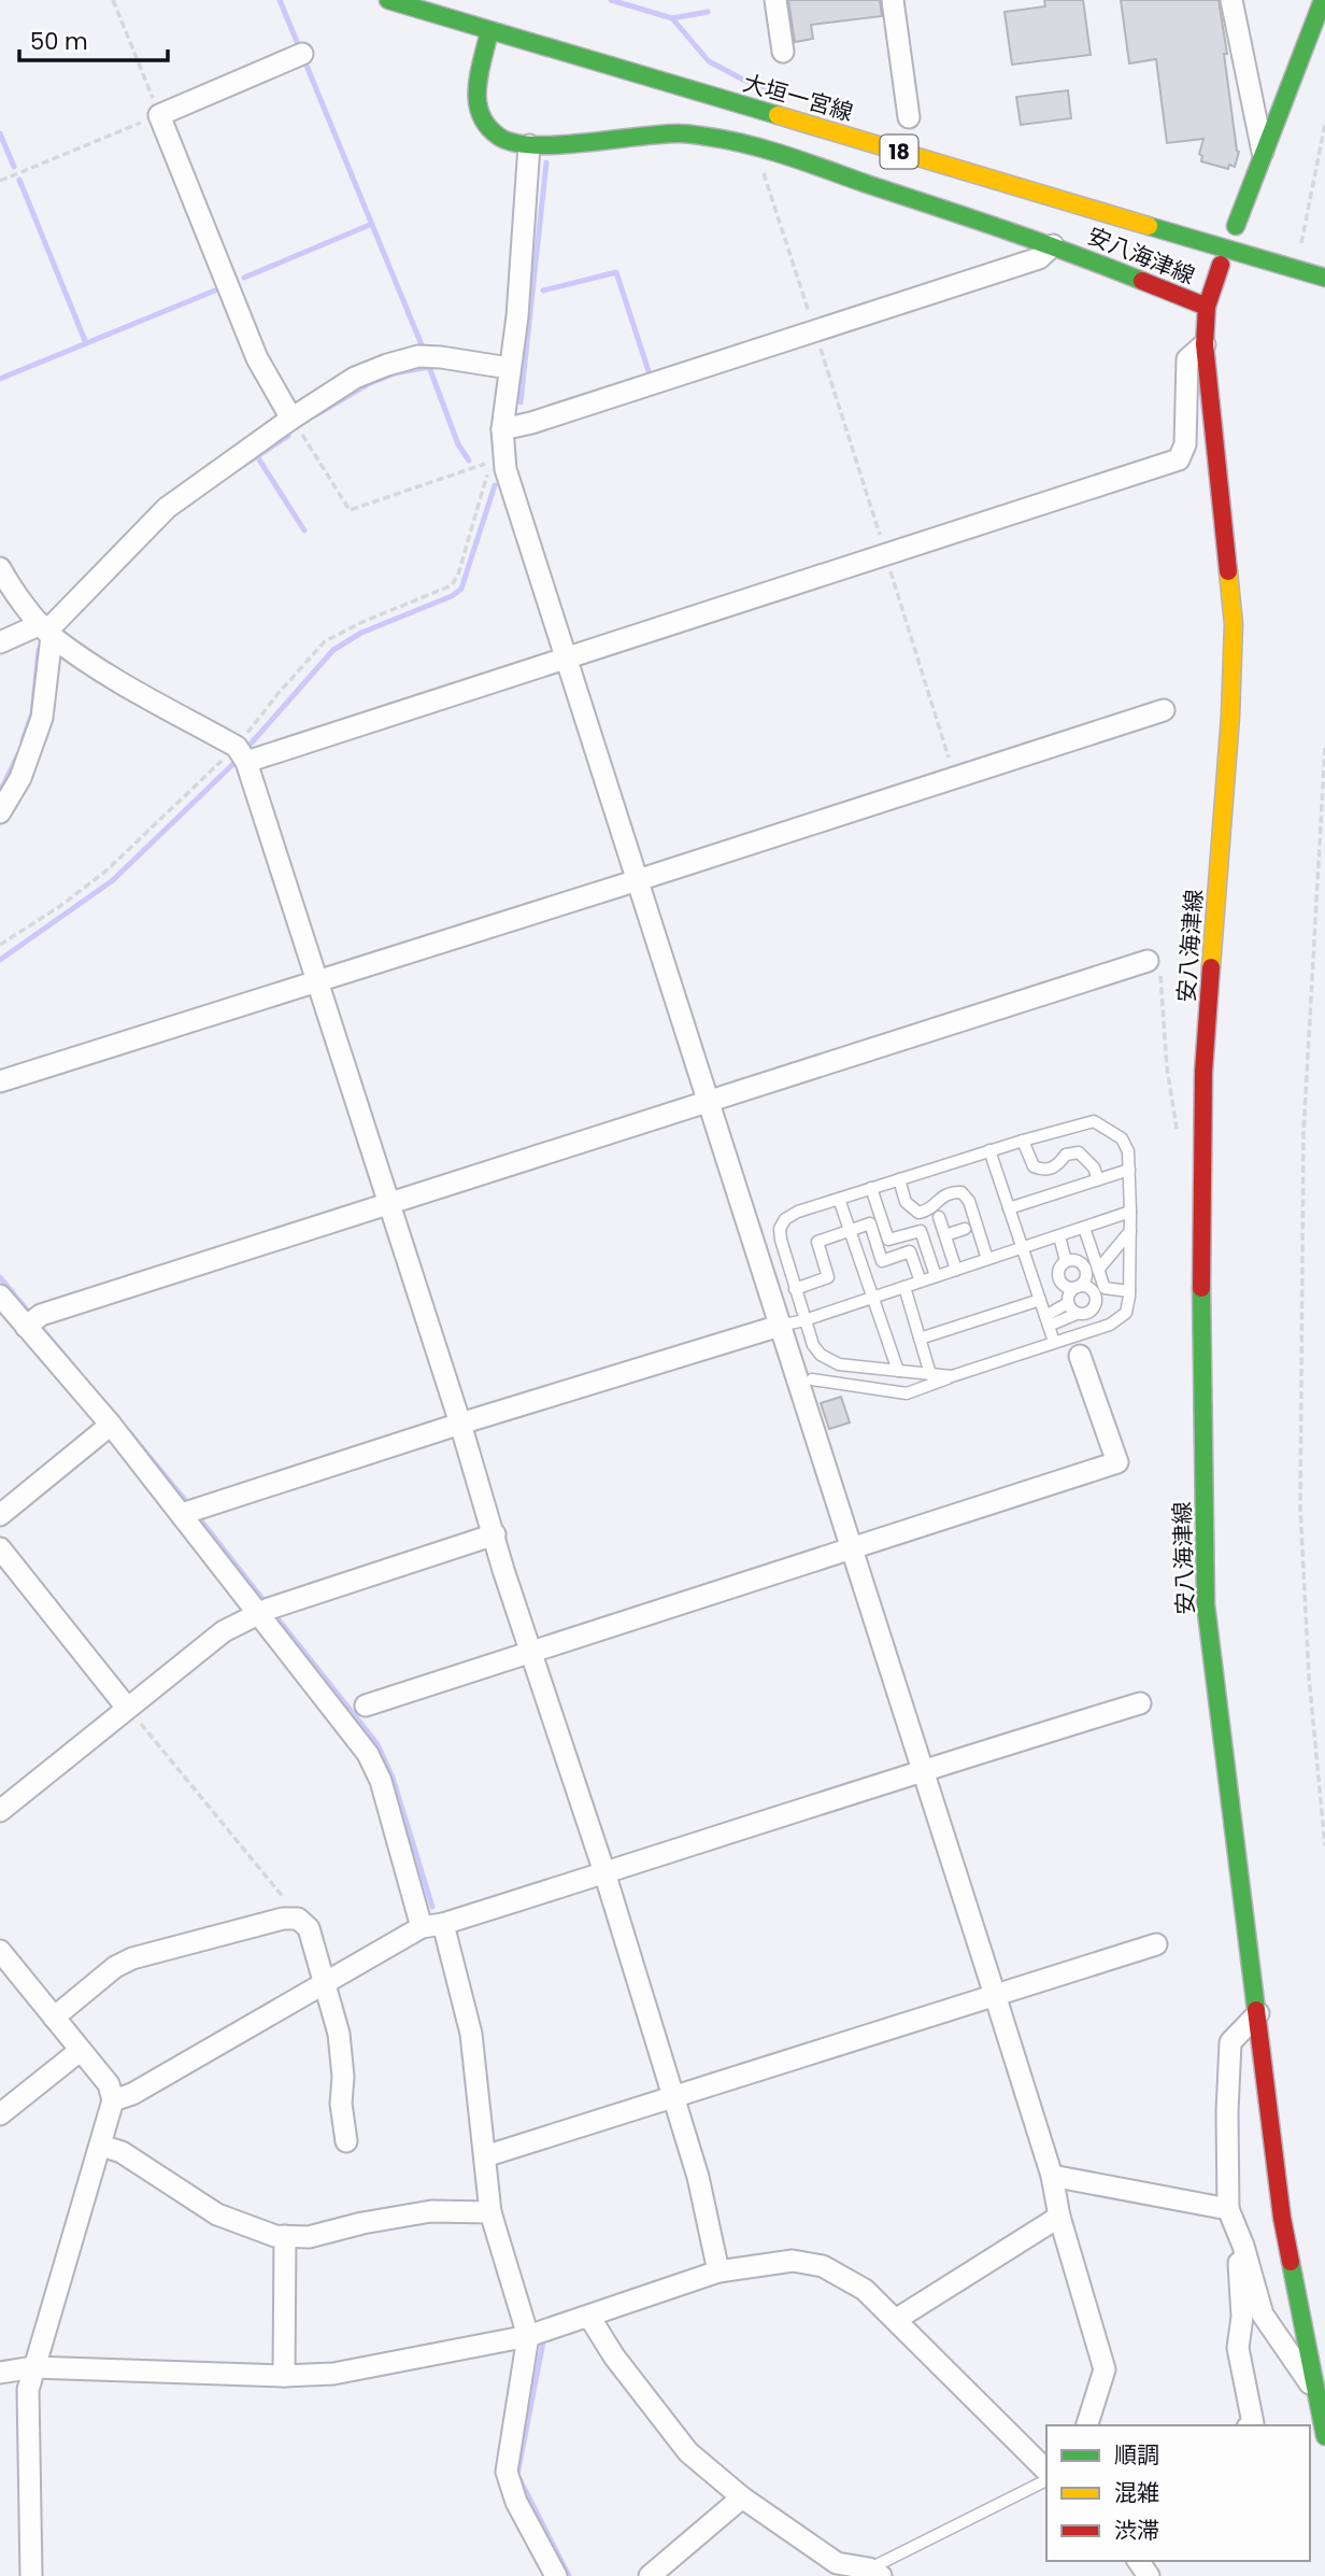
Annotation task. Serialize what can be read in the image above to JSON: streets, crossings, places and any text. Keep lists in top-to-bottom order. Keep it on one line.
{"streets":{"main road":["大垣一宮線","18","安八海津線"]},"crossings":[["大垣一宮線","安八海津線"]],"legend":["順調","混雑","渋滞"],"scale_bar":"50 m"}
